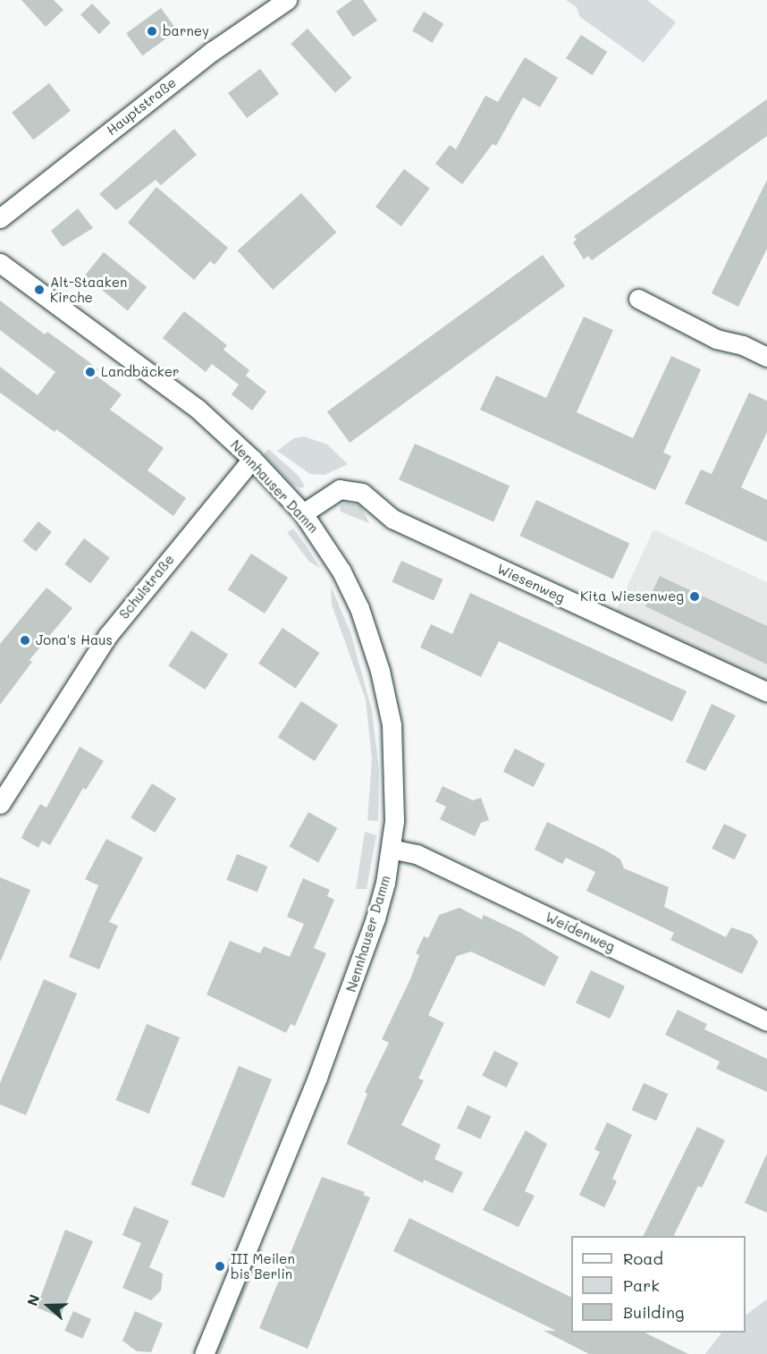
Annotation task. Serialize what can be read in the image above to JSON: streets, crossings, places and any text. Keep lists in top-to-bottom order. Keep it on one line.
{"streets":{"street":["Hauptstraße","Nennhauser Damm","Wiesenweg","Schulstraße","Weidenweg"]},"crossings":[["Nennhauser Damm","Wiesenweg"],["Nennhauser Damm","Schulstraße"],["Nennhauser Damm","Weidenweg"]],"places":["barney","Alt-Staaken Kirche","Landbäcker","Kita Wiesenweg","Jona's Haus","III Meilen bis Berlin"],"legend":["Road","Park","Building"],"north":"left"}
